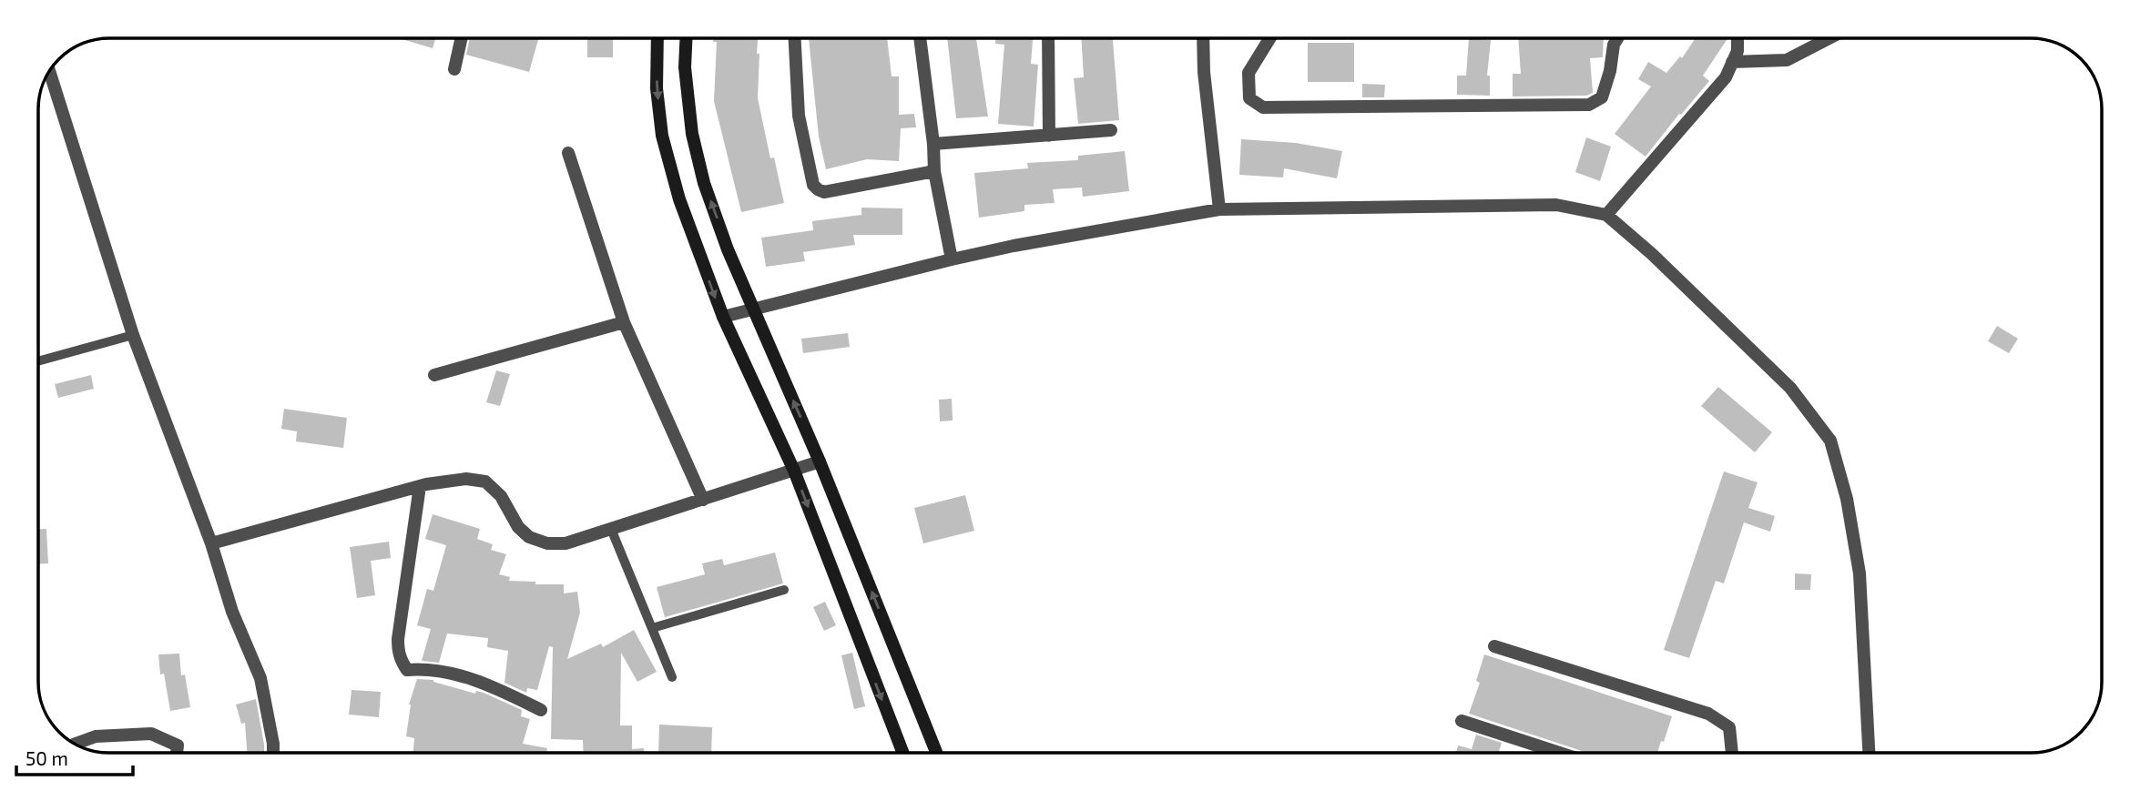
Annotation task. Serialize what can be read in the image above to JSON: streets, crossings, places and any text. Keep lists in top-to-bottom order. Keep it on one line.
{"scale_bar":"50 m"}
